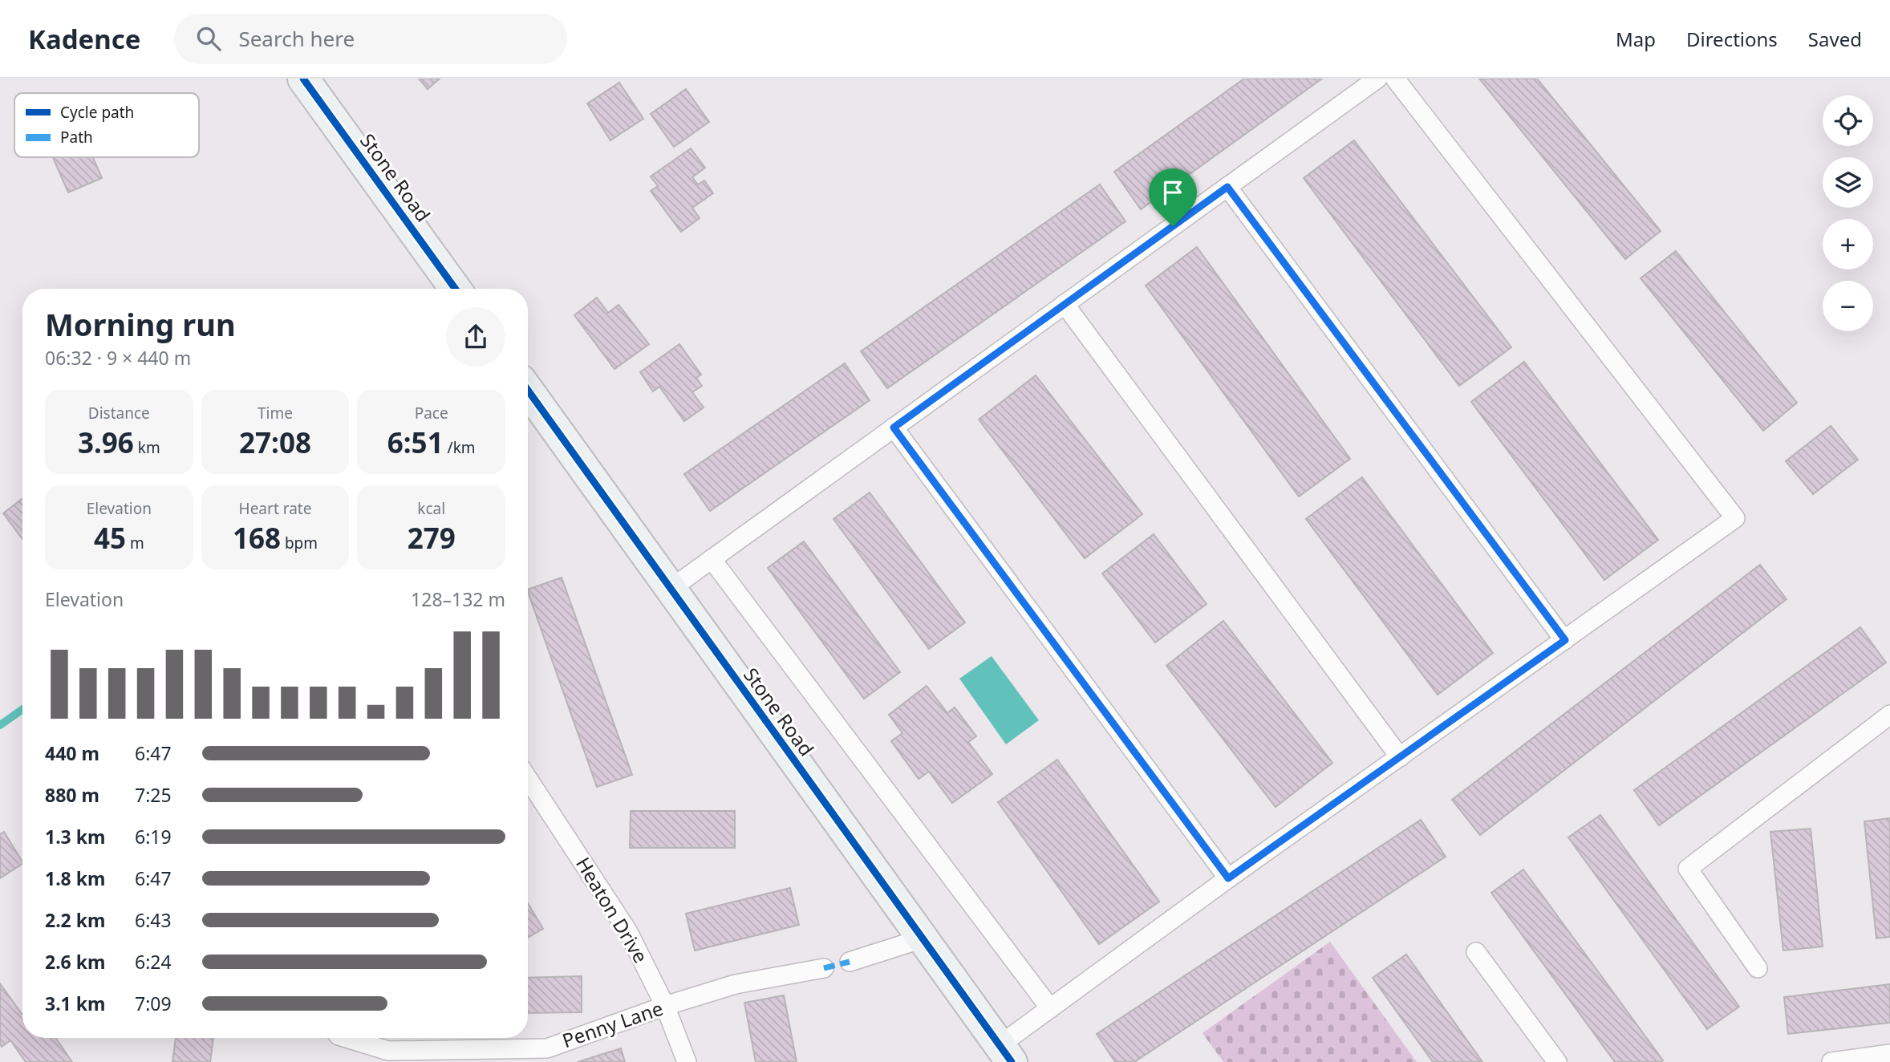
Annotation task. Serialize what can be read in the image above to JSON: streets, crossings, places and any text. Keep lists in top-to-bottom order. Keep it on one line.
{"streets":{"street":["Stone Road"],"lane":["Heaton Drive","Penny Lane"]},"crossings":[["Heaton Drive","Penny Lane"]],"legend":["Cycle path","Path"],"page":{"header":"Kadence","search":"Search here","nav":["Map","Directions","Saved"],"map_buttons":["+","−"],"heading":["Morning run","06:32 · 9 × 440 m"],"stats":[["Distance","3.96 km"],["Time","27:08"],["Pace","6:51 /km"],["Elevation","45 m"],["Heart rate","168 bpm"],["kcal","279"]],"chart":["Elevation","128–132 m"],"list":[{"name":"440 m","note":"6:47"},{"name":"880 m","note":"7:25"},{"name":"1.3 km","note":"6:19"},{"name":"1.8 km","note":"6:47"},{"name":"2.2 km","note":"6:43"},{"name":"2.6 km","note":"6:24"},{"name":"3.1 km","note":"7:09"}]}}
